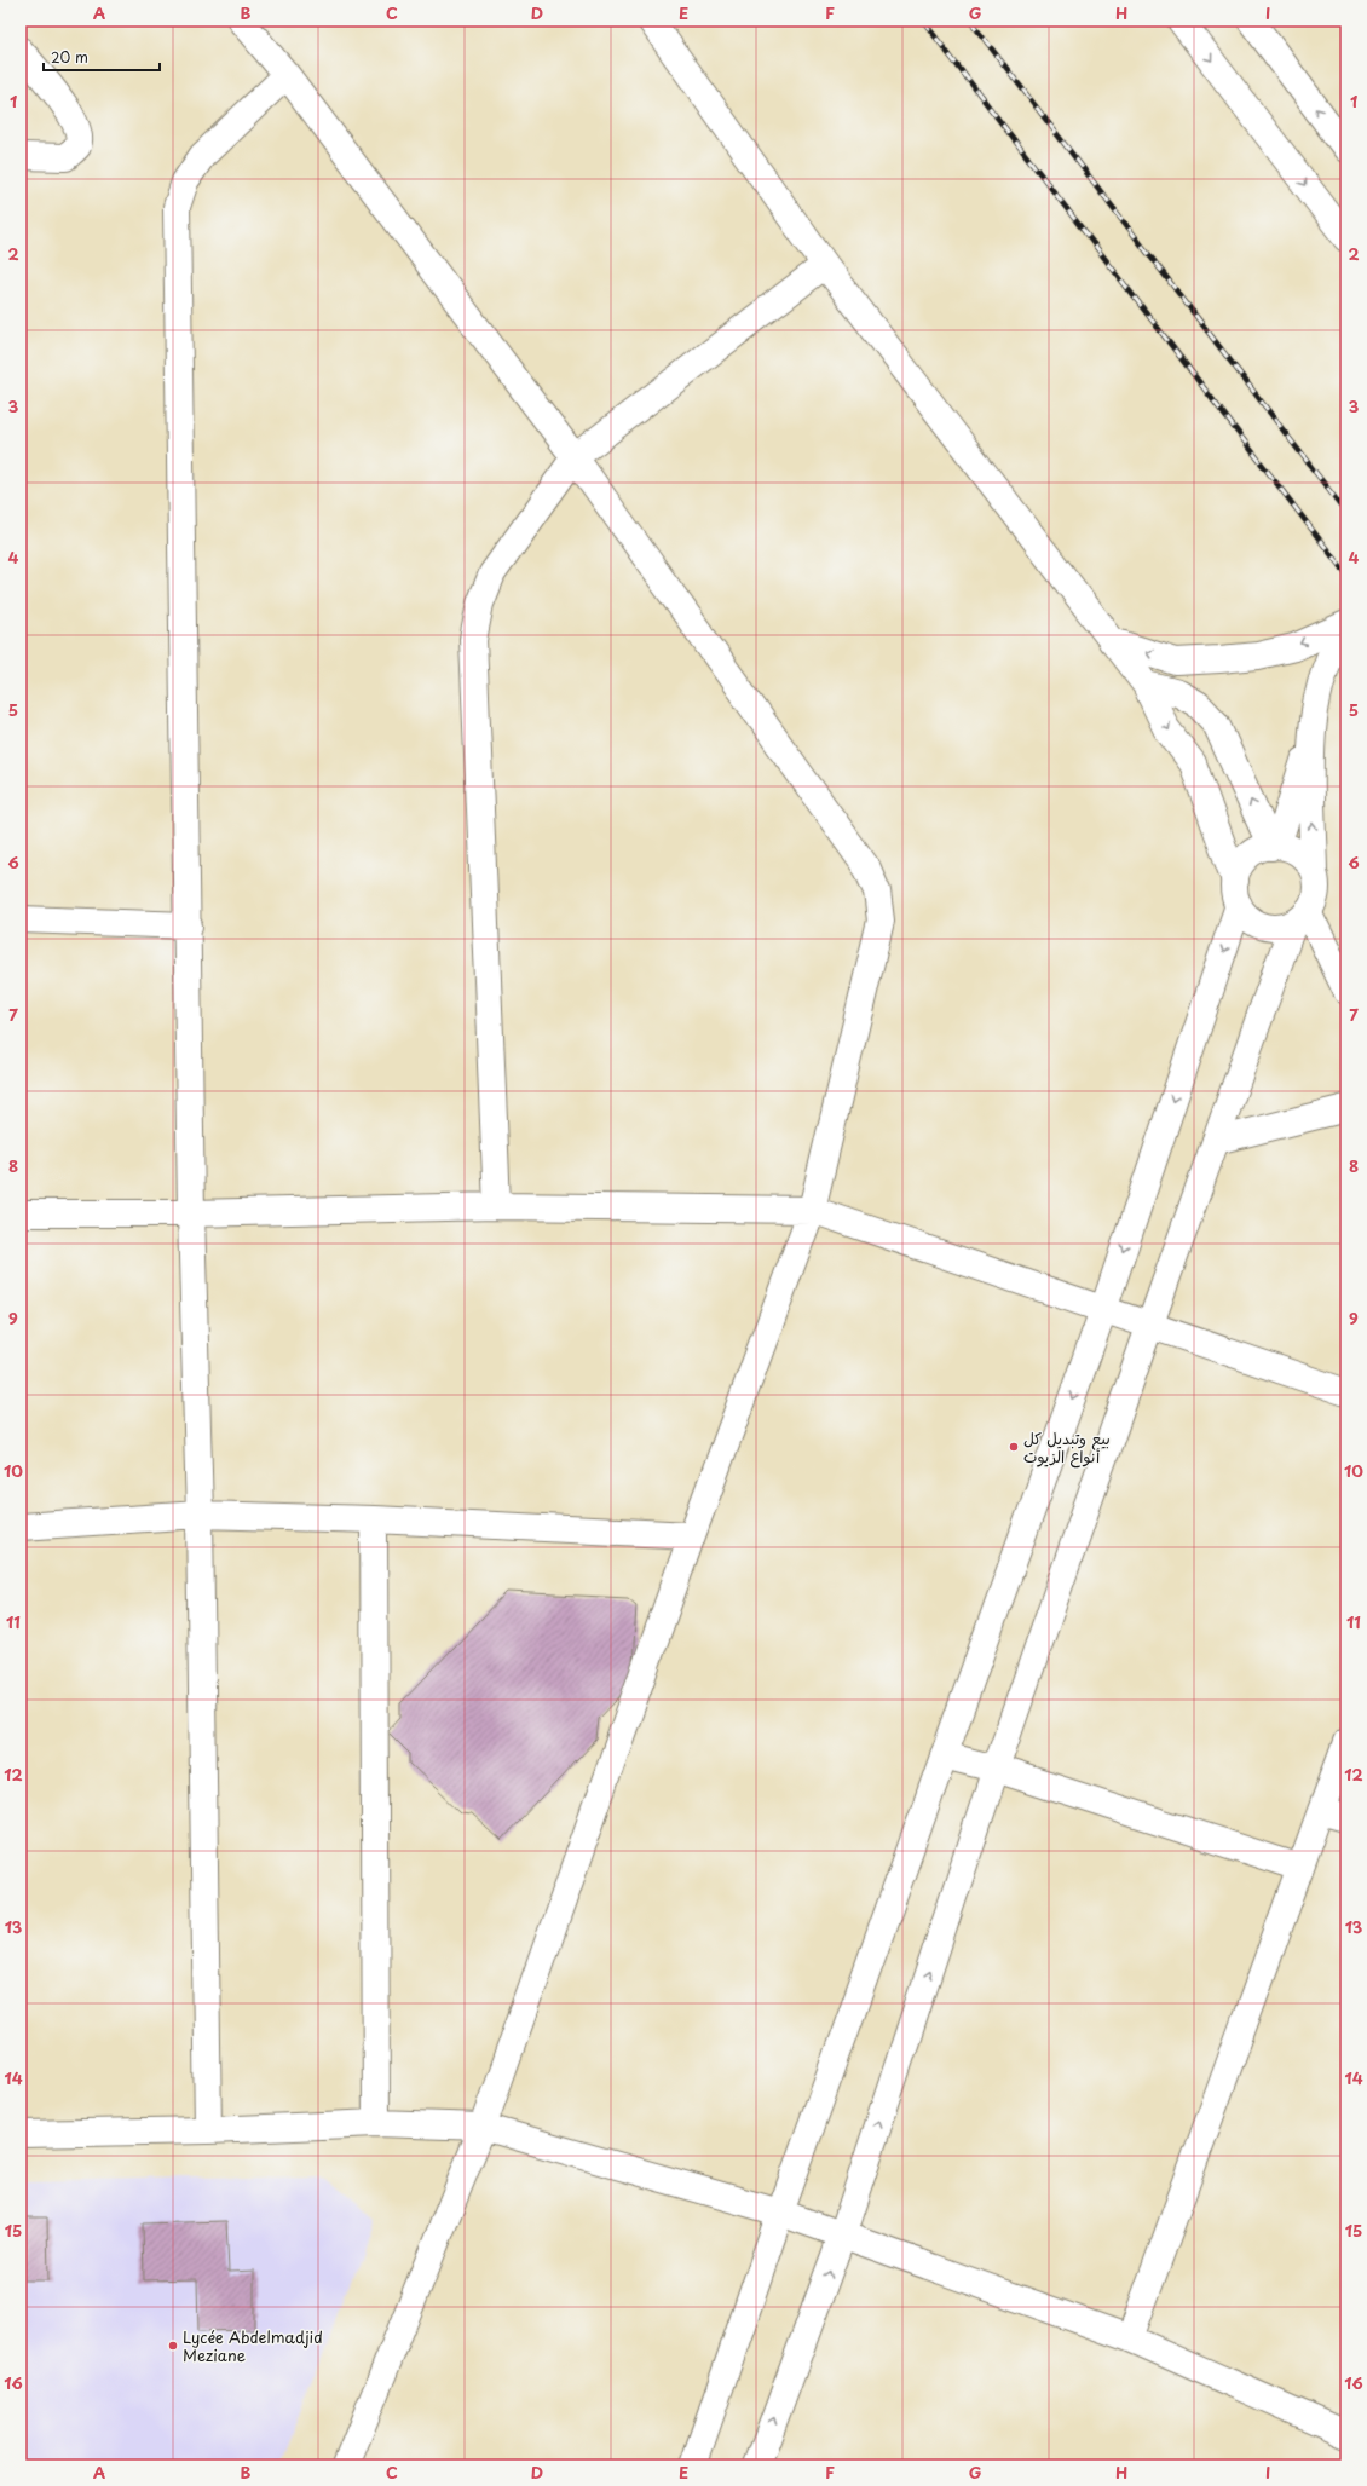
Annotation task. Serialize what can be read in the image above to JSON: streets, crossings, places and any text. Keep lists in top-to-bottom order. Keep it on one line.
{"places":["بيع وتبديل كل أنواع الزيوت","Lycée Abdelmadjid Meziane"],"scale_bar":"20 m","grid":{"columns":["A","B","C","D","E","F","G","H","I"],"rows":["1","2","3","4","5","6","7","8","9","10","11","12","13","14","15","16"]}}
